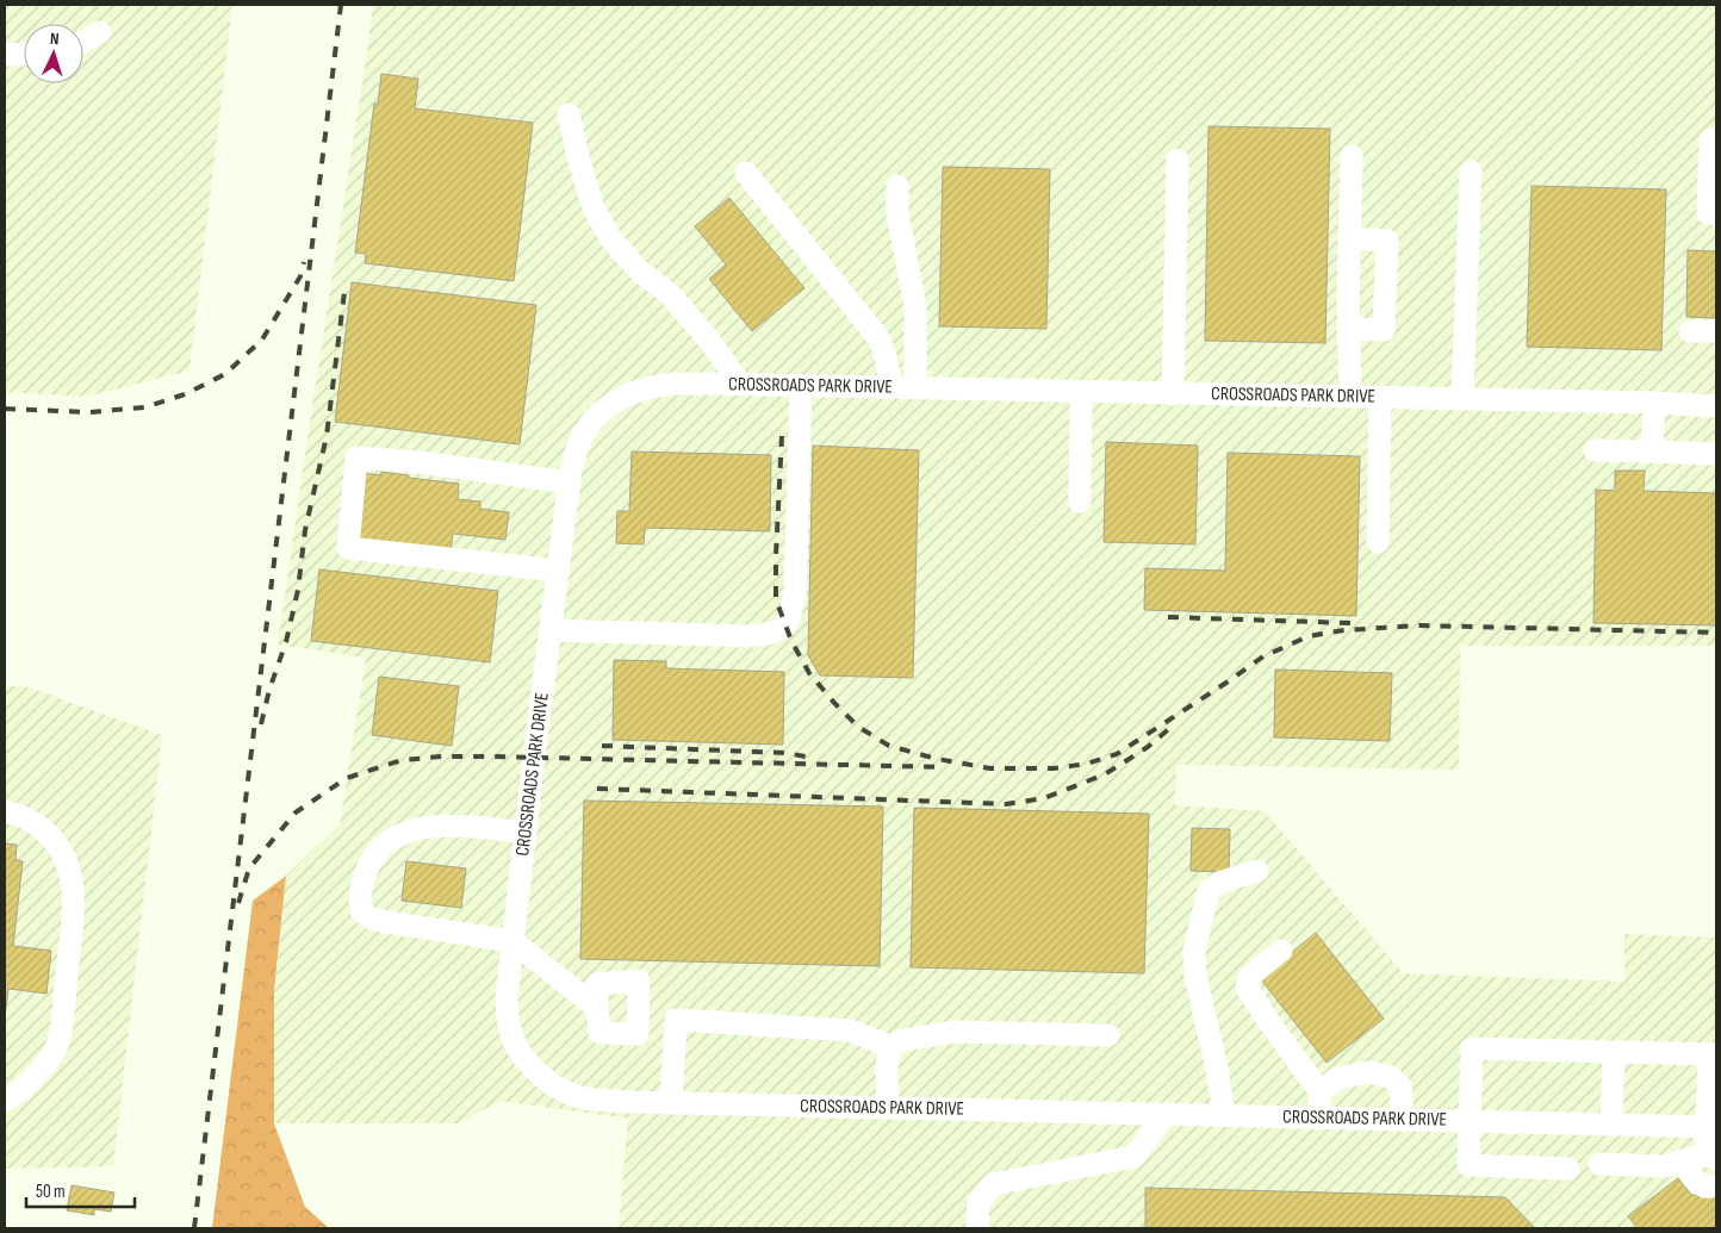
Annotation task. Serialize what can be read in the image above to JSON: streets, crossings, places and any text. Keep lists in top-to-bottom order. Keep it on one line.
{"streets":{"street":["CROSSROADS PARK DRIVE"]},"scale_bar":"50 m","north":"top"}
